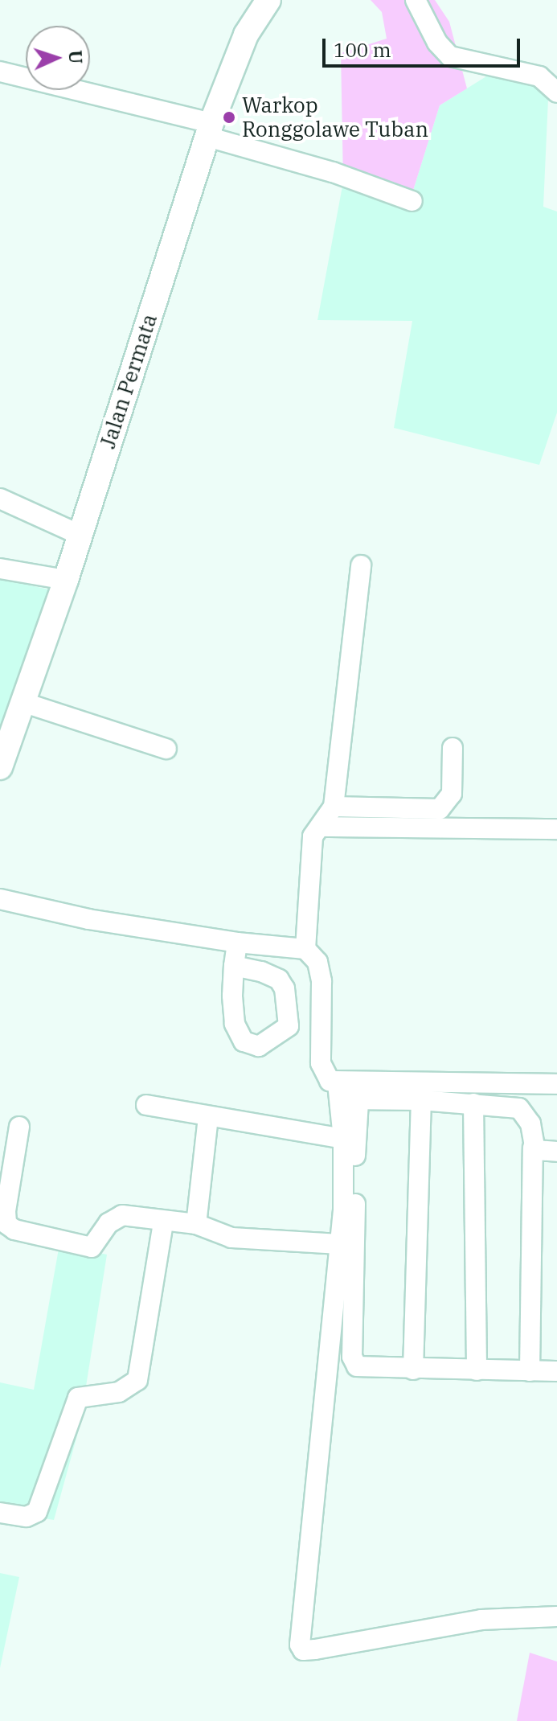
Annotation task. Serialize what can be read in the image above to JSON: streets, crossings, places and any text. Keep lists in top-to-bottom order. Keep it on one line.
{"streets":{"main road":["Jalan Permata"]},"places":["Warkop Ronggolawe Tuban"],"scale_bar":"100 m","north":"right"}
